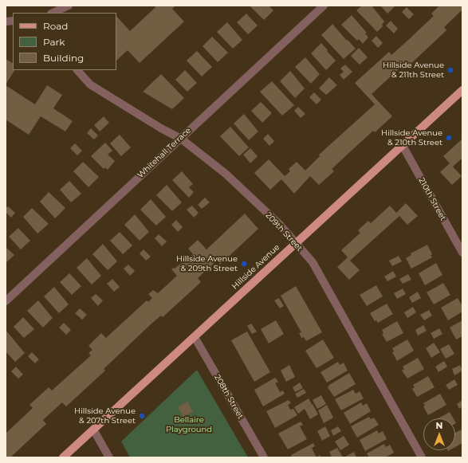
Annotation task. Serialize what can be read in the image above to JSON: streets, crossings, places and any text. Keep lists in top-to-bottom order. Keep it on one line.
{"streets":{"main road":["Hillside Avenue"],"street":["Whitehall Terrace","210th Street","209th Street","208th Street"]},"crossings":[["Whitehall Terrace","209th Street"],["210th Street","Hillside Avenue"],["209th Street","Hillside Avenue"],["Hillside Avenue","208th Street"]],"parks":["Bellaire Playground"],"places":["Hillside Avenue & 211th Street","Hillside Avenue & 210th Street","Hillside Avenue & 209th Street","Hillside Avenue & 207th Street"],"legend":["Road","Park","Building"],"north":"top"}
